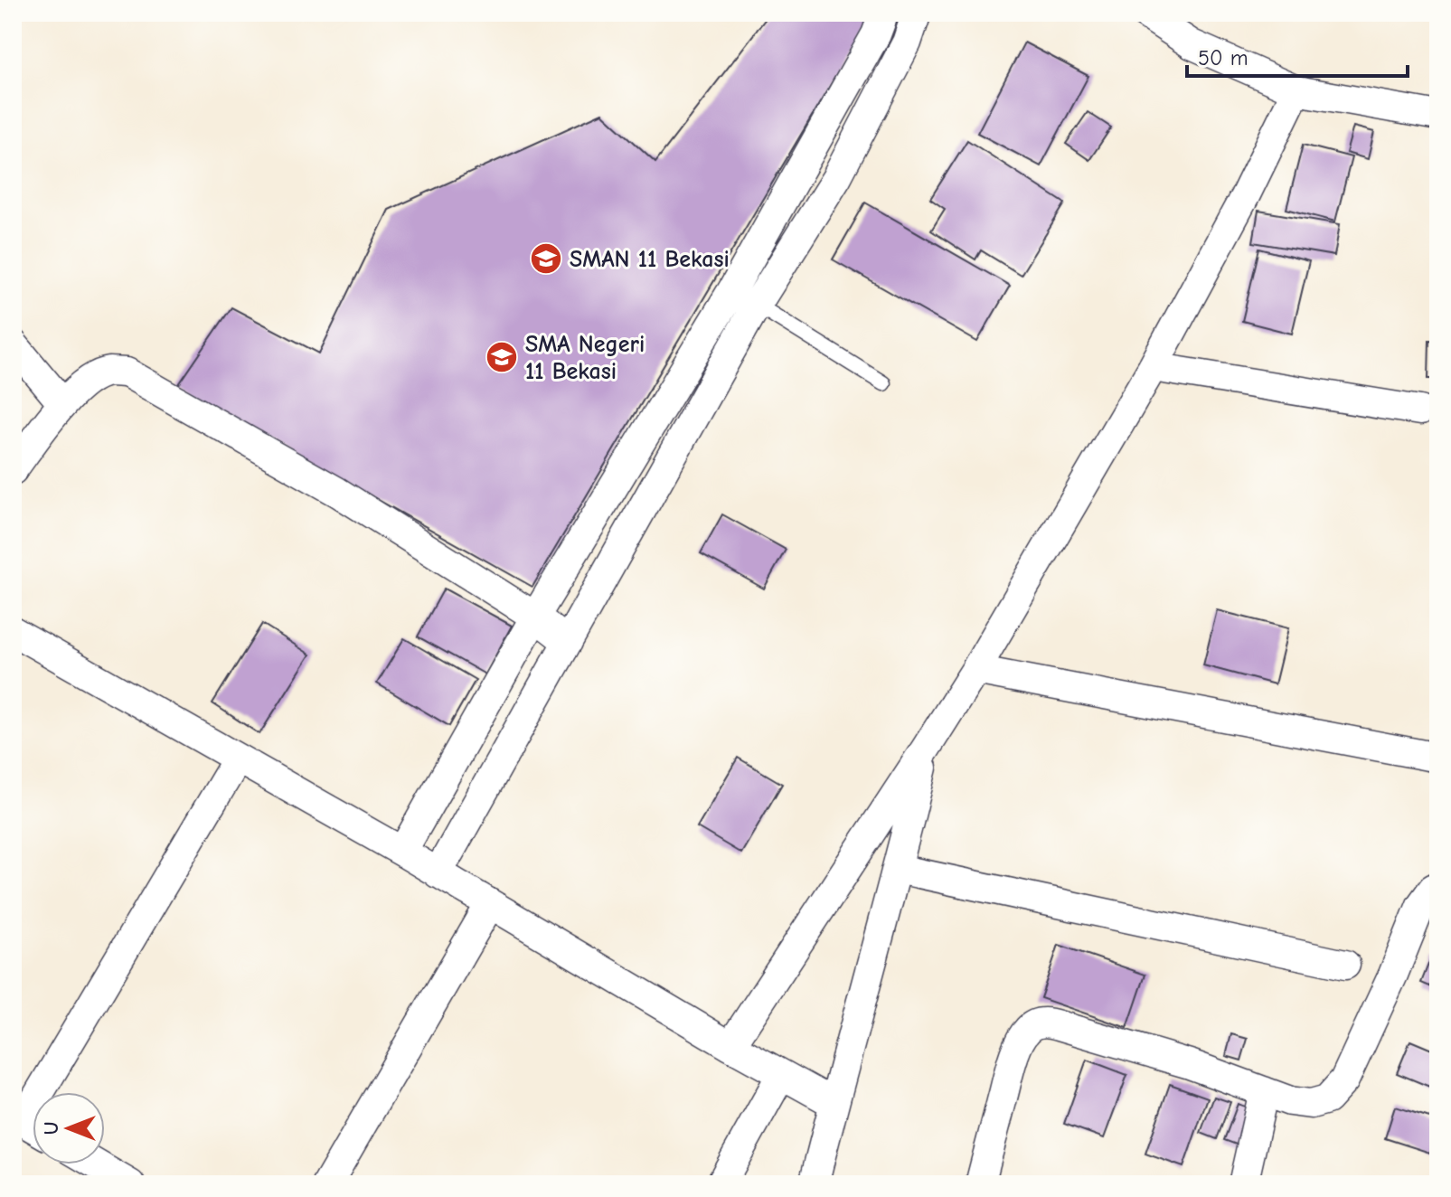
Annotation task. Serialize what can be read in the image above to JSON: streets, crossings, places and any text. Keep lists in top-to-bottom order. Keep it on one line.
{"places":{"school or university":["SMAN 11 Bekasi","SMA Negeri 11 Bekasi"]},"scale_bar":"50 m","north":"left"}
